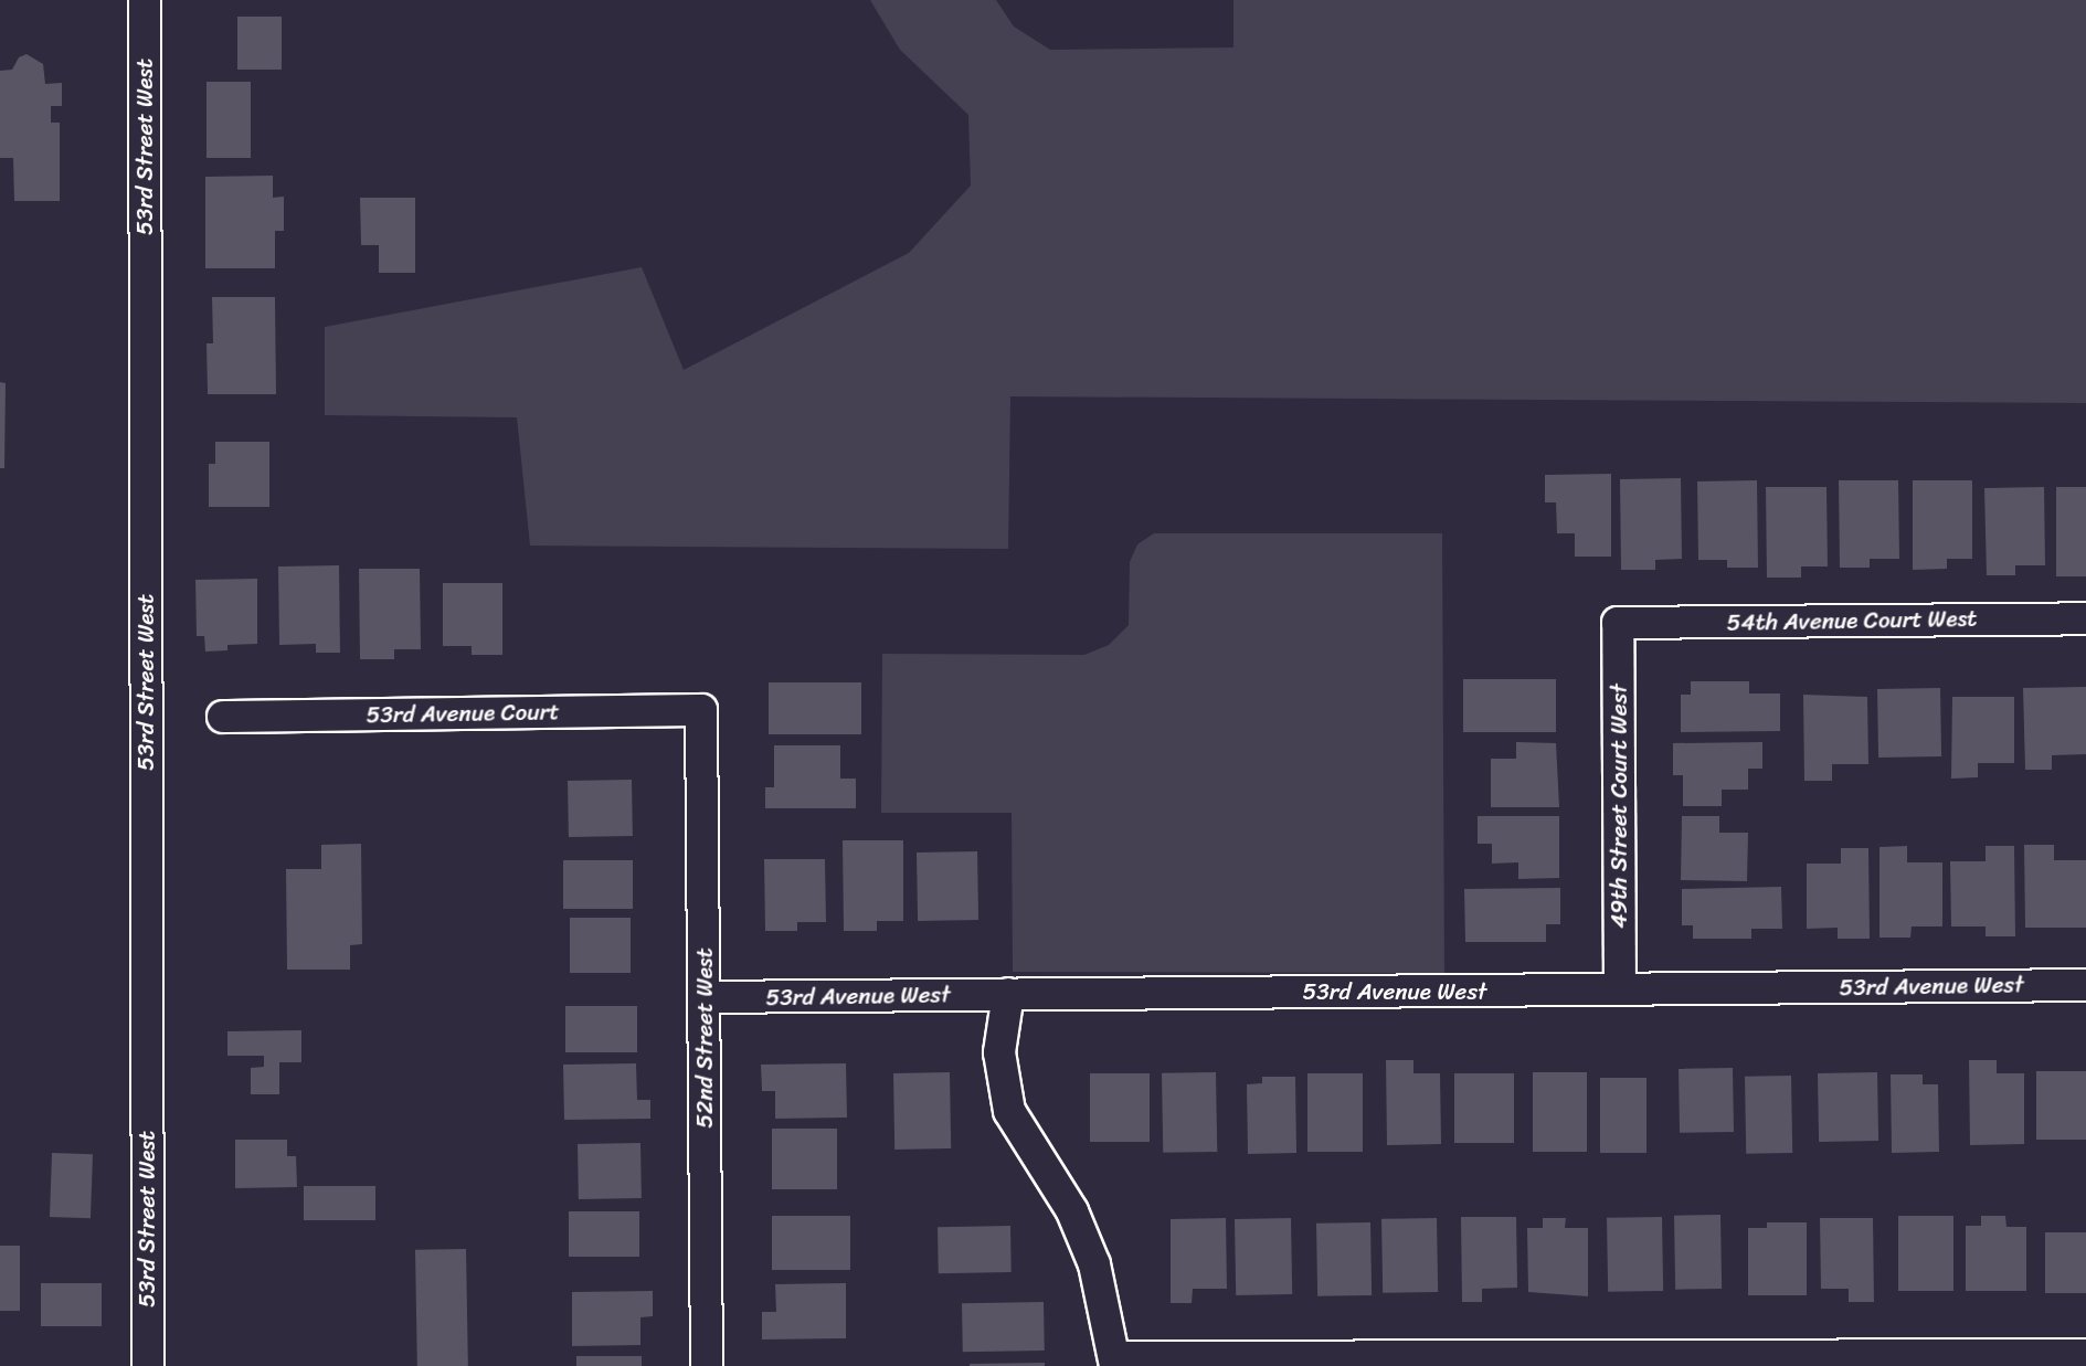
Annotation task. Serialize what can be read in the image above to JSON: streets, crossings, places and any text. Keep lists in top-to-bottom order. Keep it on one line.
{"streets":{"street":["53rd Street West","54th Avenue Court West","53rd Avenue Court","49th Street Court West","53rd Avenue West","52nd Street West"]},"crossings":[["54th Avenue Court West","49th Street Court West"],["53rd Avenue Court","52nd Street West"],["49th Street Court West","53rd Avenue West"],["53rd Avenue West","52nd Street West"]]}
